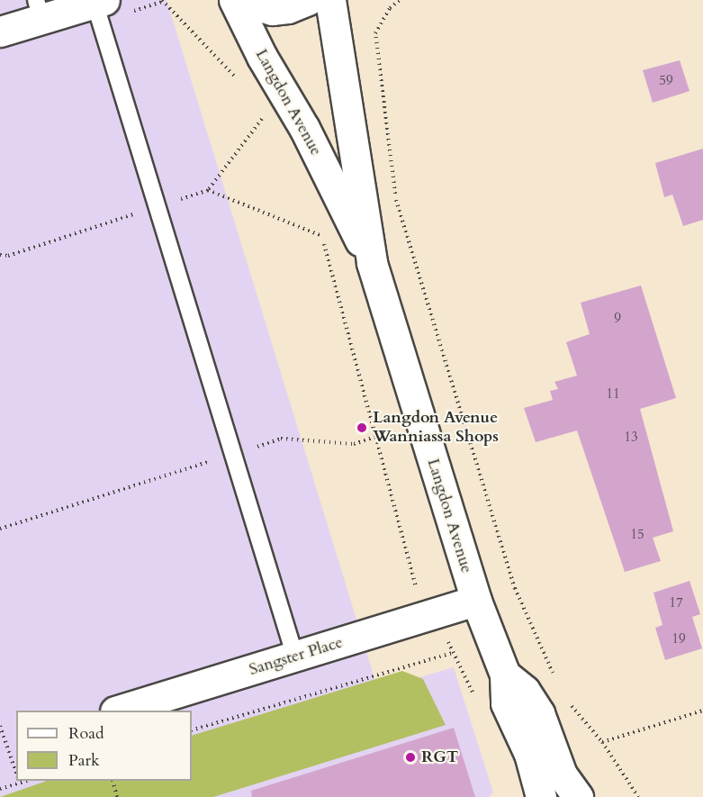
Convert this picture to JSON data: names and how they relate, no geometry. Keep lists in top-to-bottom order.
{
  "streets": {
    "street": ["Langdon Avenue", "Sangster Place"]
  },
  "crossings": [
    ["Langdon Avenue", "Sangster Place"]
  ],
  "places": ["Langdon Avenue Wanniassa Shops", "RGT"],
  "house_numbers": [
    "59",
    "9",
    "11",
    "13",
    "15",
    "17",
    "19"
  ],
  "legend": ["Road", "Park"]
}
